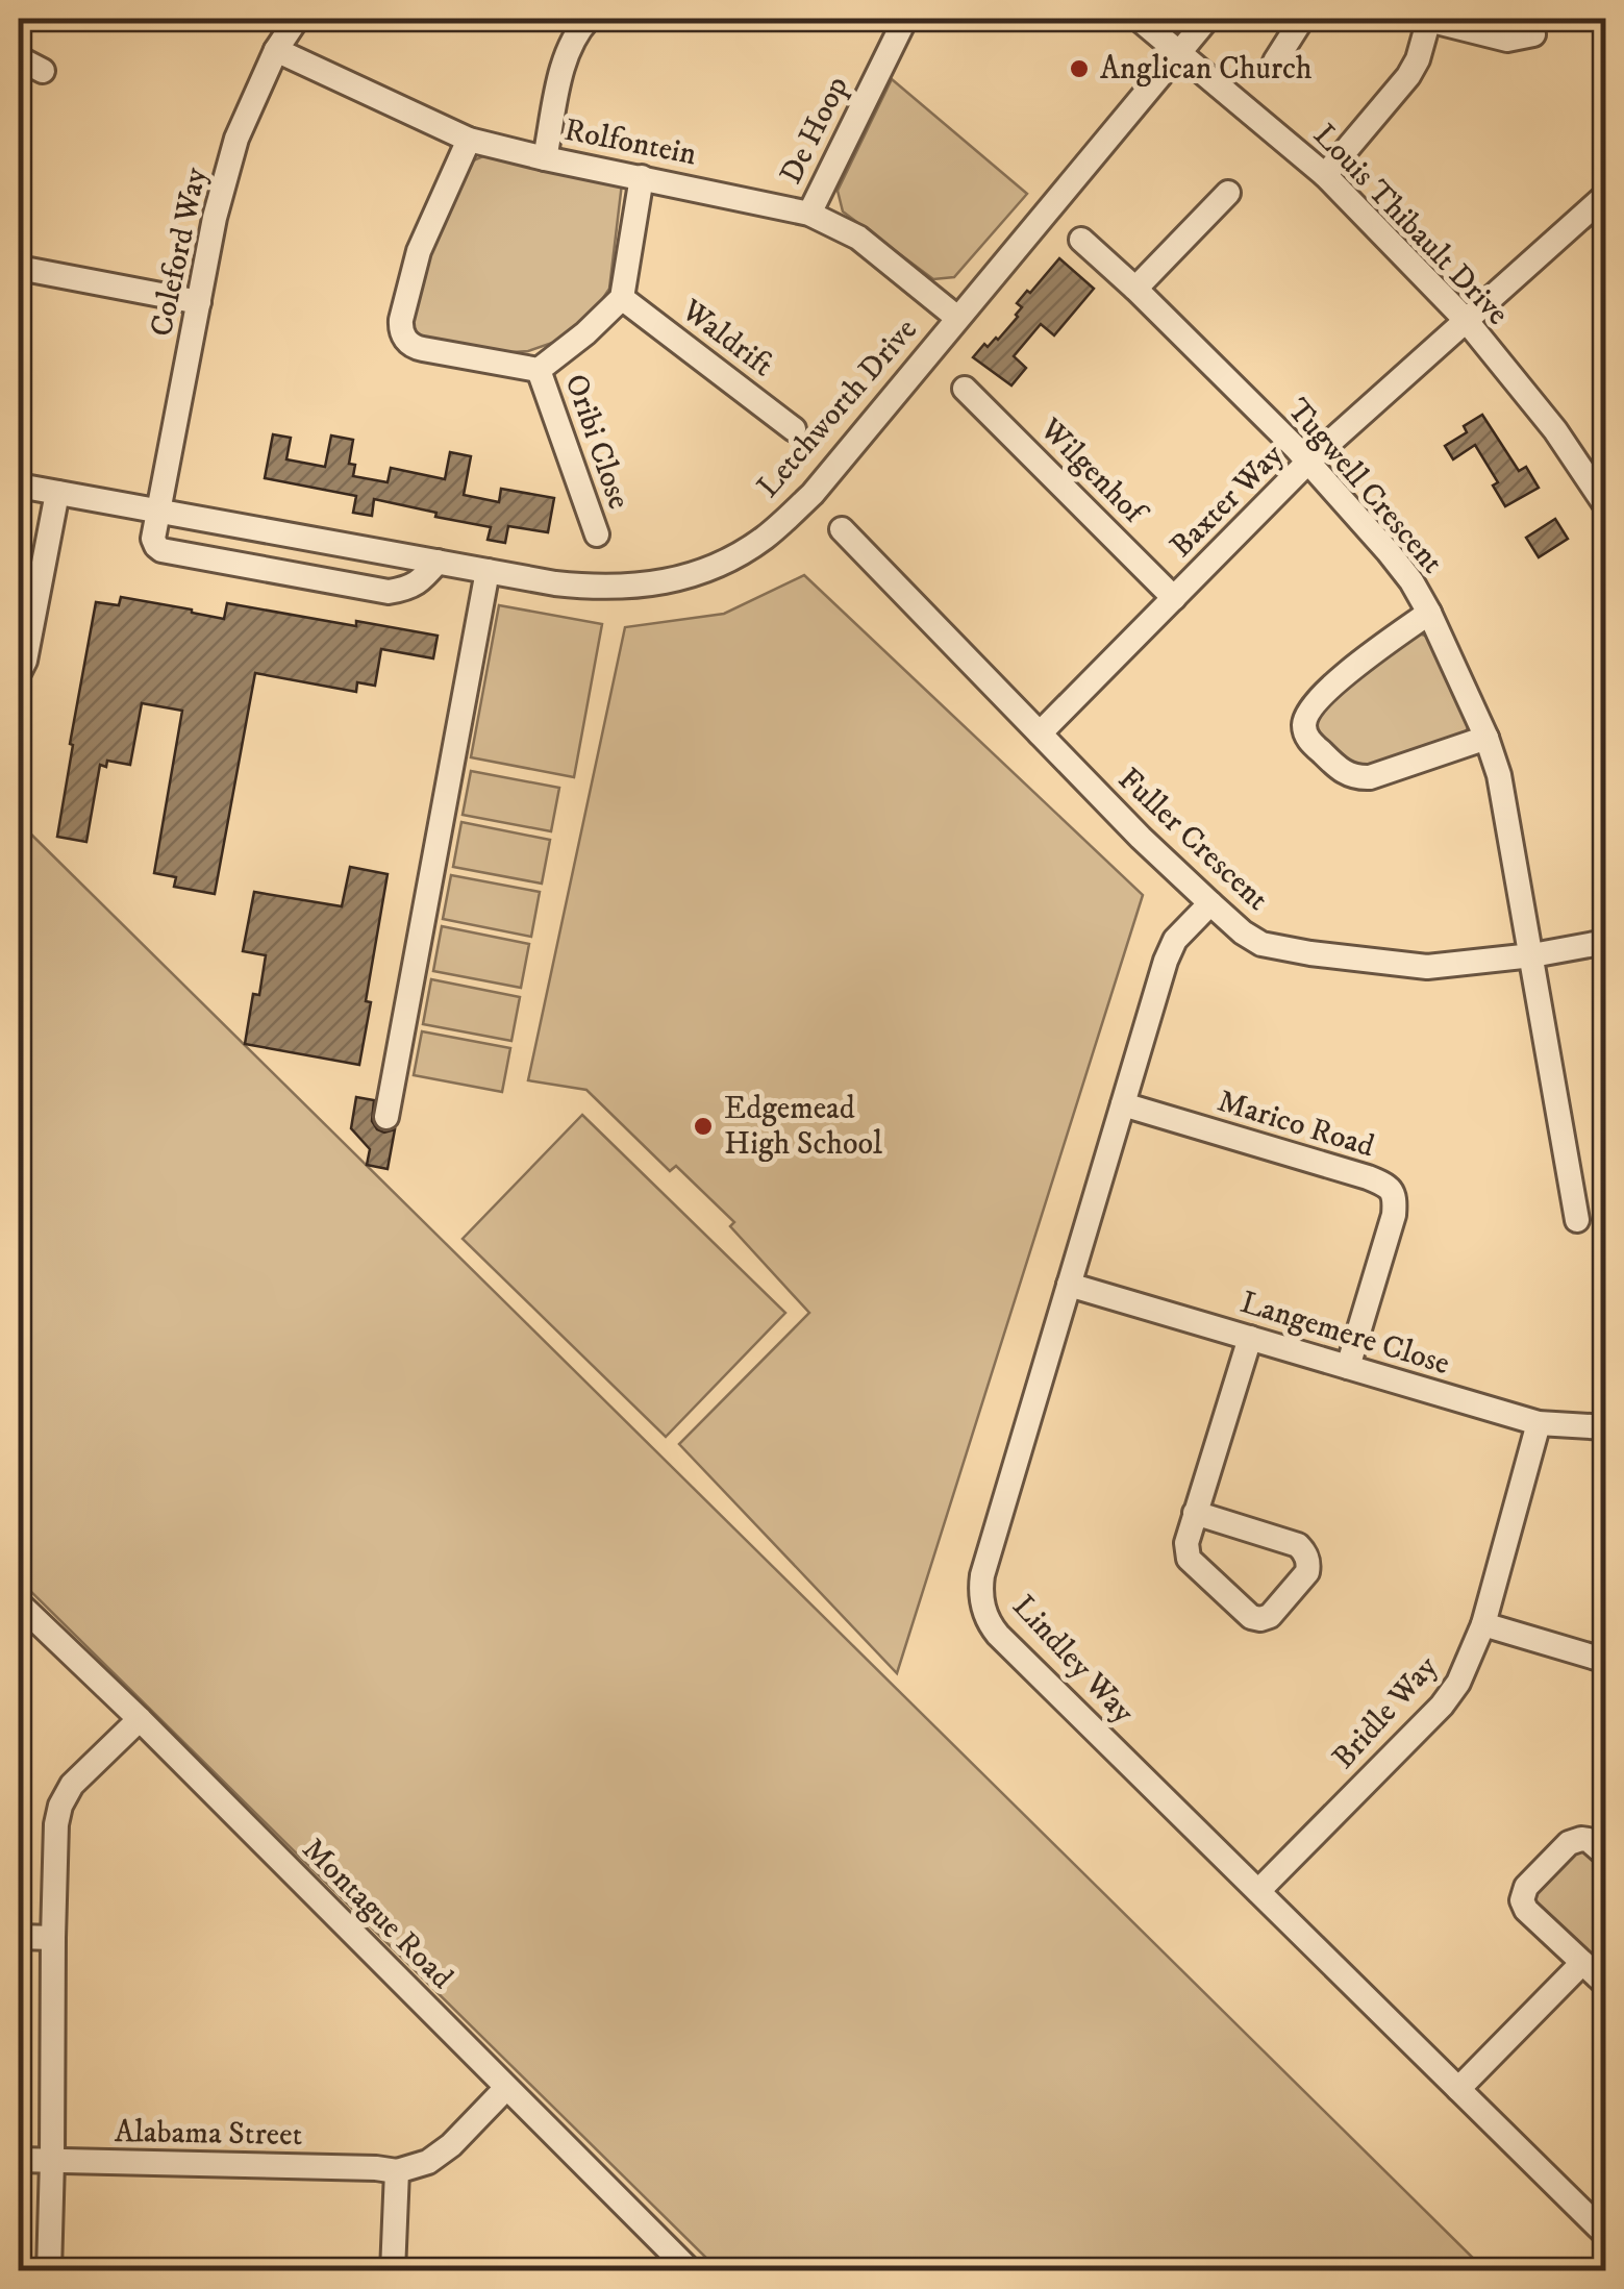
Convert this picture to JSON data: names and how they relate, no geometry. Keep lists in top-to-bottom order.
{
  "streets": {
    "street": [
      "De Hoop",
      "Rolfontein",
      "Louis Thibault Drive",
      "Coleford Way",
      "Waldrift",
      "Letchworth Drive",
      "Oribi Close",
      "Wilgenhof",
      "Tugwell Crescent",
      "Baxter Way",
      "Fuller Crescent",
      "Marico Road",
      "Langemere Close",
      "Lindley Way",
      "Bridle Way",
      "Montague Road",
      "Alabama Street"
    ]
  },
  "crossings": [
    ["De Hoop", "Rolfontein"],
    ["Rolfontein", "Coleford Way"],
    ["Rolfontein", "Letchworth Drive"],
    ["Louis Thibault Drive", "Letchworth Drive"],
    ["Louis Thibault Drive", "Baxter Way"],
    ["Coleford Way", "Letchworth Drive"],
    ["Wilgenhof", "Baxter Way"],
    ["Tugwell Crescent", "Baxter Way"],
    ["Tugwell Crescent", "Fuller Crescent"],
    ["Baxter Way", "Fuller Crescent"],
    ["Fuller Crescent", "Lindley Way"],
    ["Marico Road", "Langemere Close"],
    ["Marico Road", "Lindley Way"],
    ["Langemere Close", "Lindley Way"],
    ["Langemere Close", "Bridle Way"],
    ["Lindley Way", "Bridle Way"]
  ],
  "places": ["Anglican Church", "Edgemead High School"]
}
